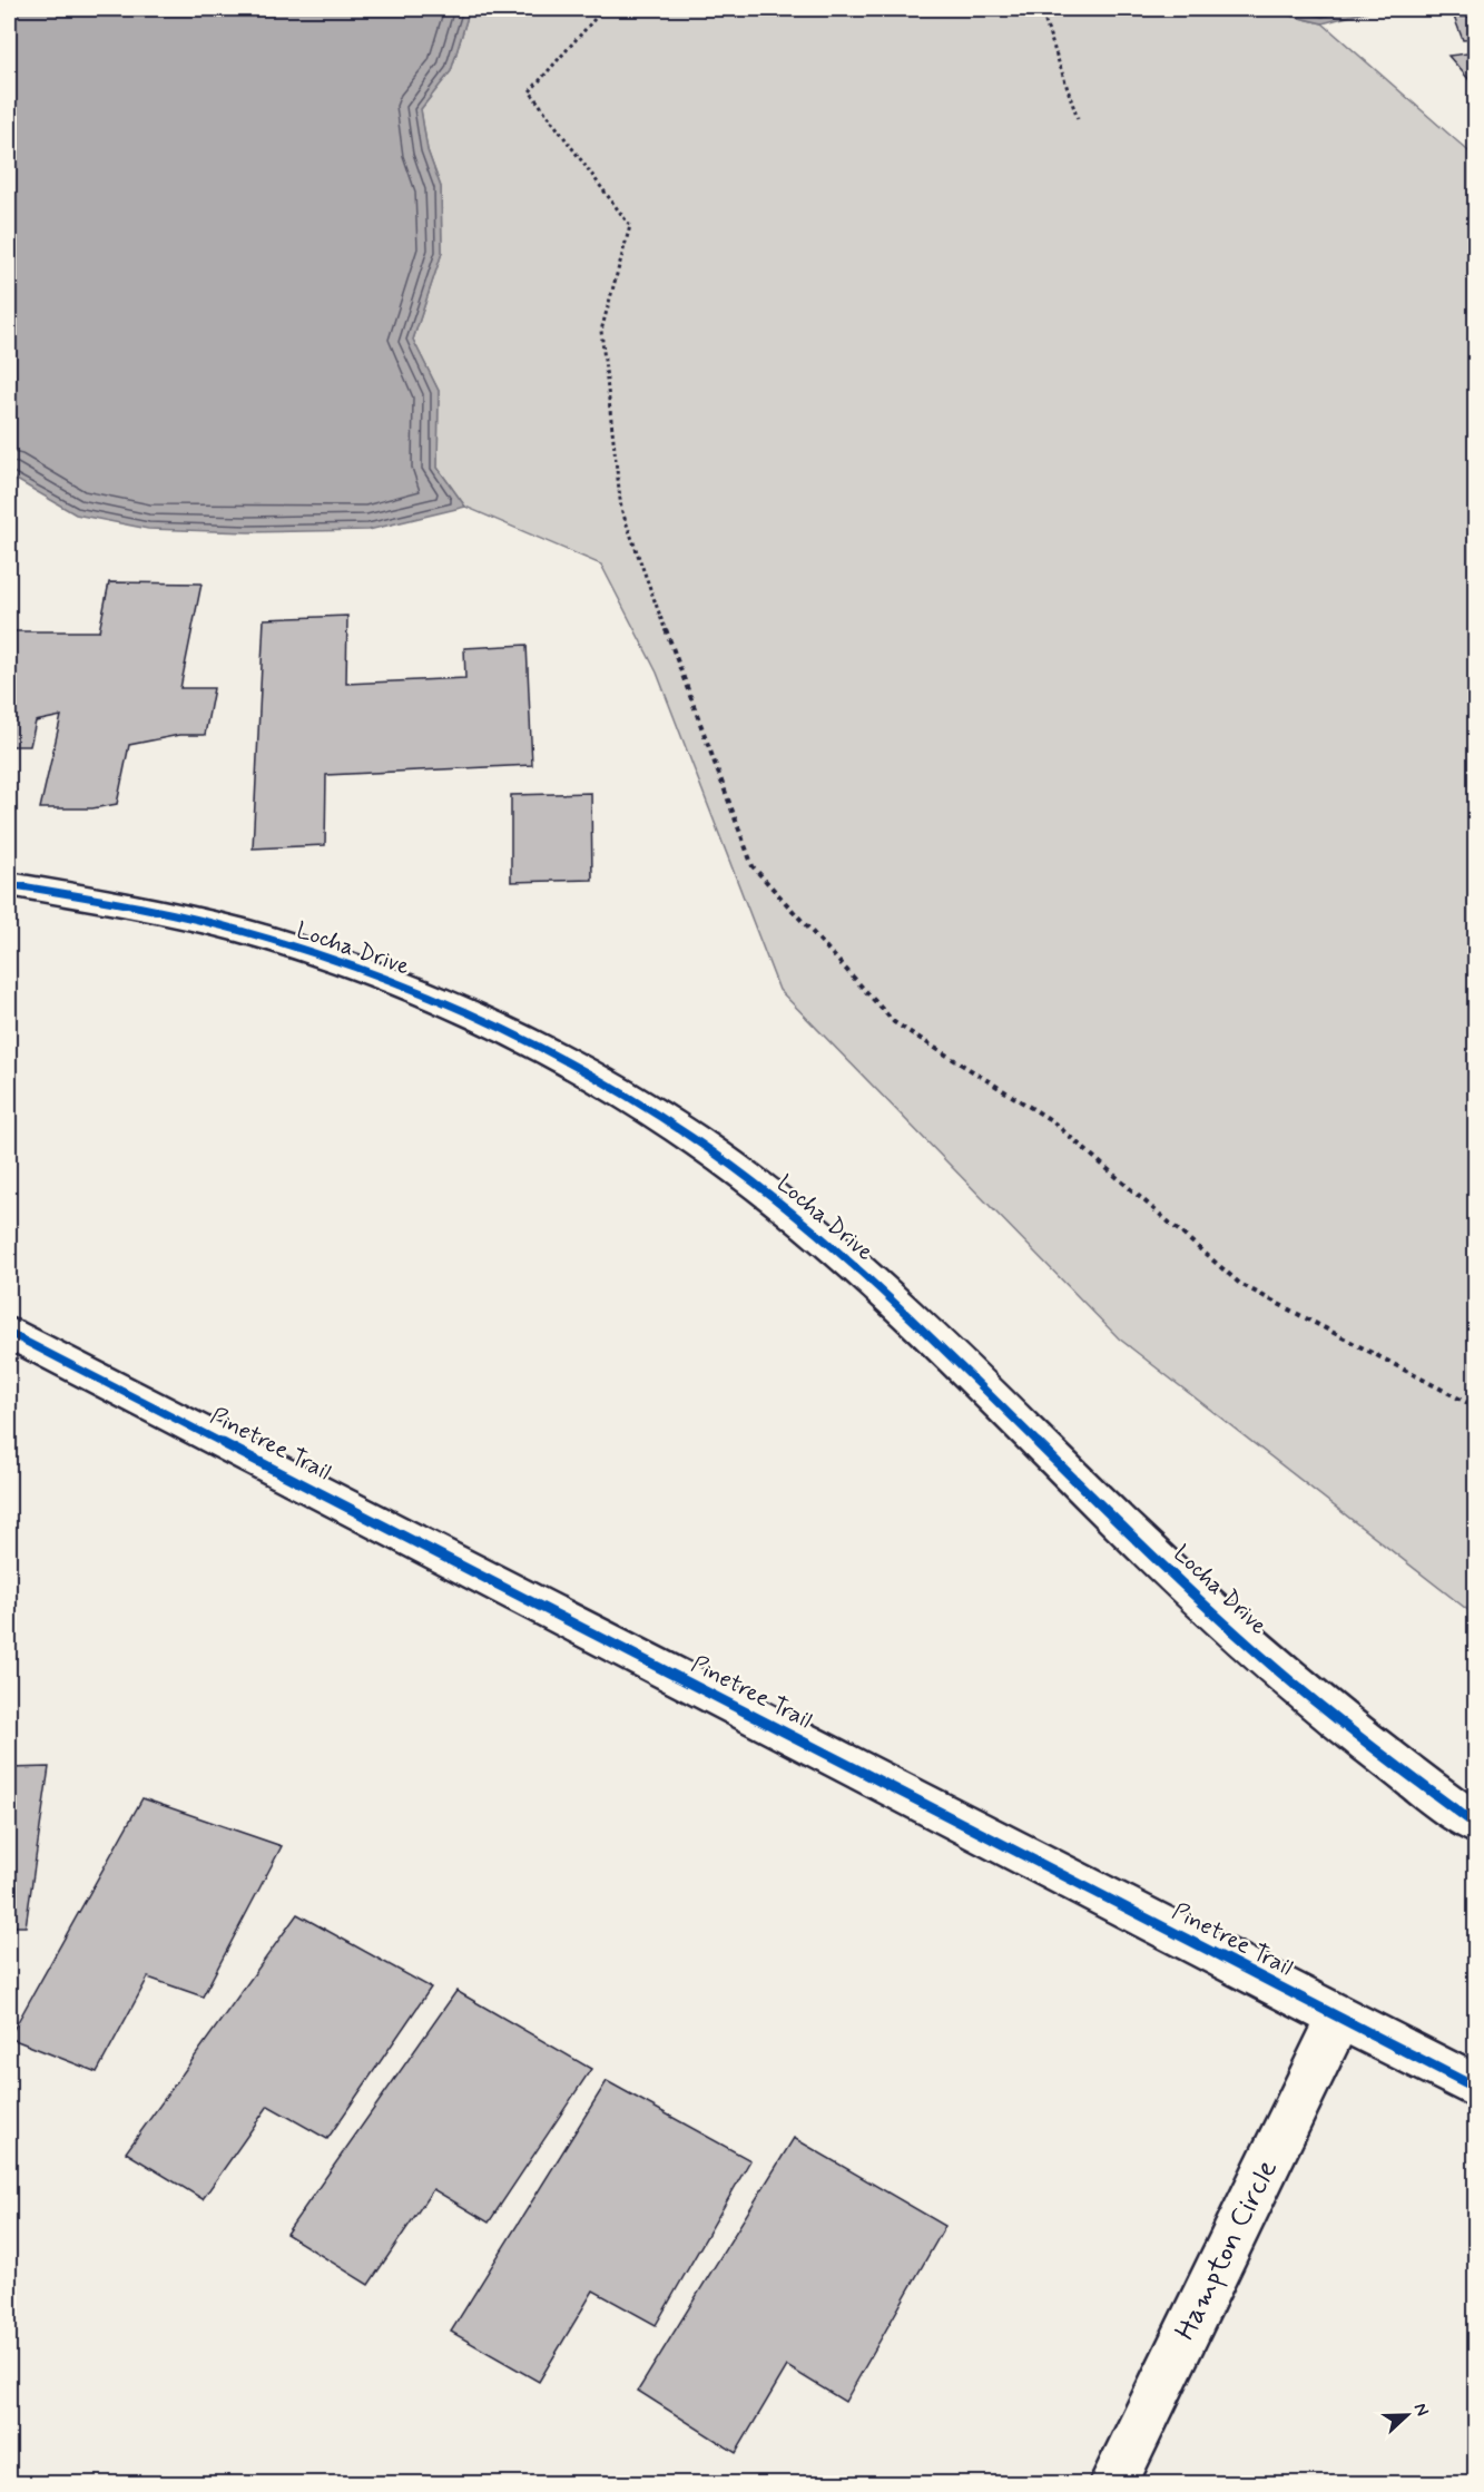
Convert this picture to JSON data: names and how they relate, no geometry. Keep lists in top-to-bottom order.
{
  "streets": {
    "street": ["Locha Drive", "Pinetree Trail", "Hampton Circle"]
  },
  "crossings": [
    ["Pinetree Trail", "Hampton Circle"]
  ],
  "north": "right"
}
